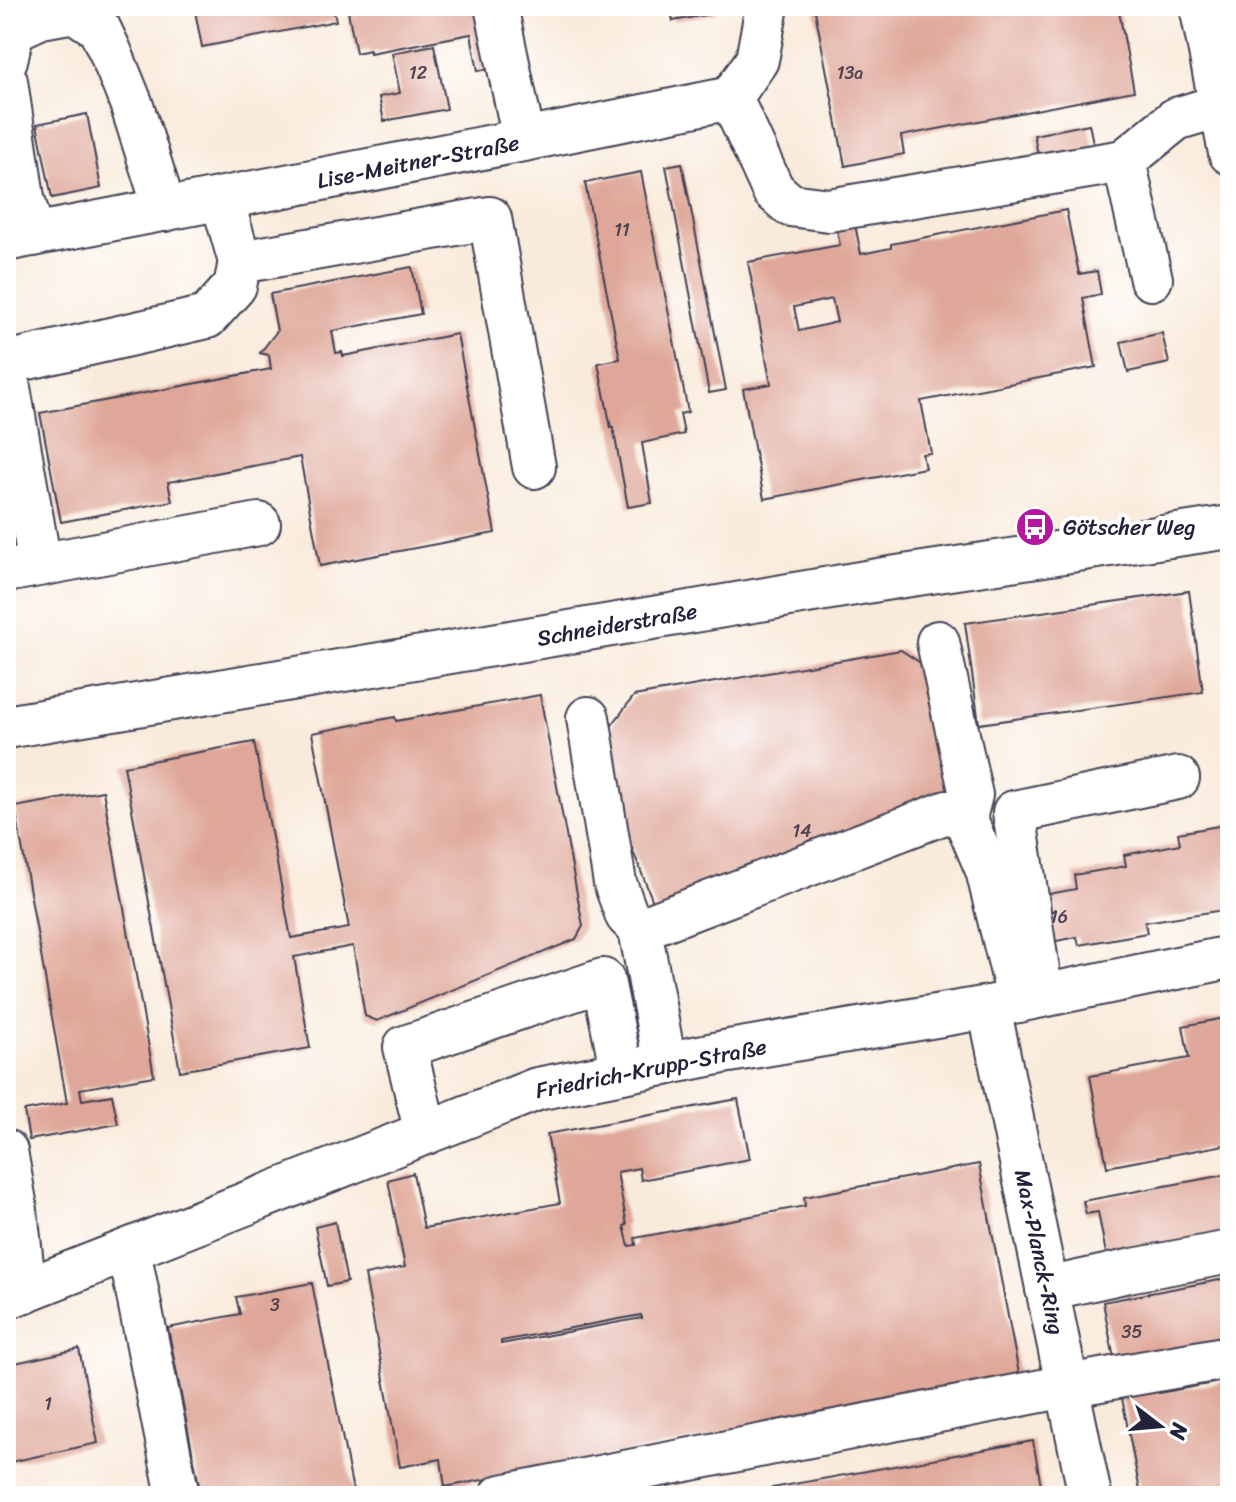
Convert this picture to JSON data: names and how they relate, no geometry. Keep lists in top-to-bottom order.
{
  "streets": {
    "street": [
      "Lise-Meitner-Straße",
      "Schneiderstraße",
      "Friedrich-Krupp-Straße",
      "Max-Planck-Ring"
    ]
  },
  "crossings": [
    ["Friedrich-Krupp-Straße", "Max-Planck-Ring"]
  ],
  "places": {
    "bus stop": ["Götscher Weg"]
  },
  "house_numbers": [
    "12",
    "13a",
    "11",
    "14",
    "16",
    "3",
    "35",
    "1"
  ],
  "north": "right"
}
